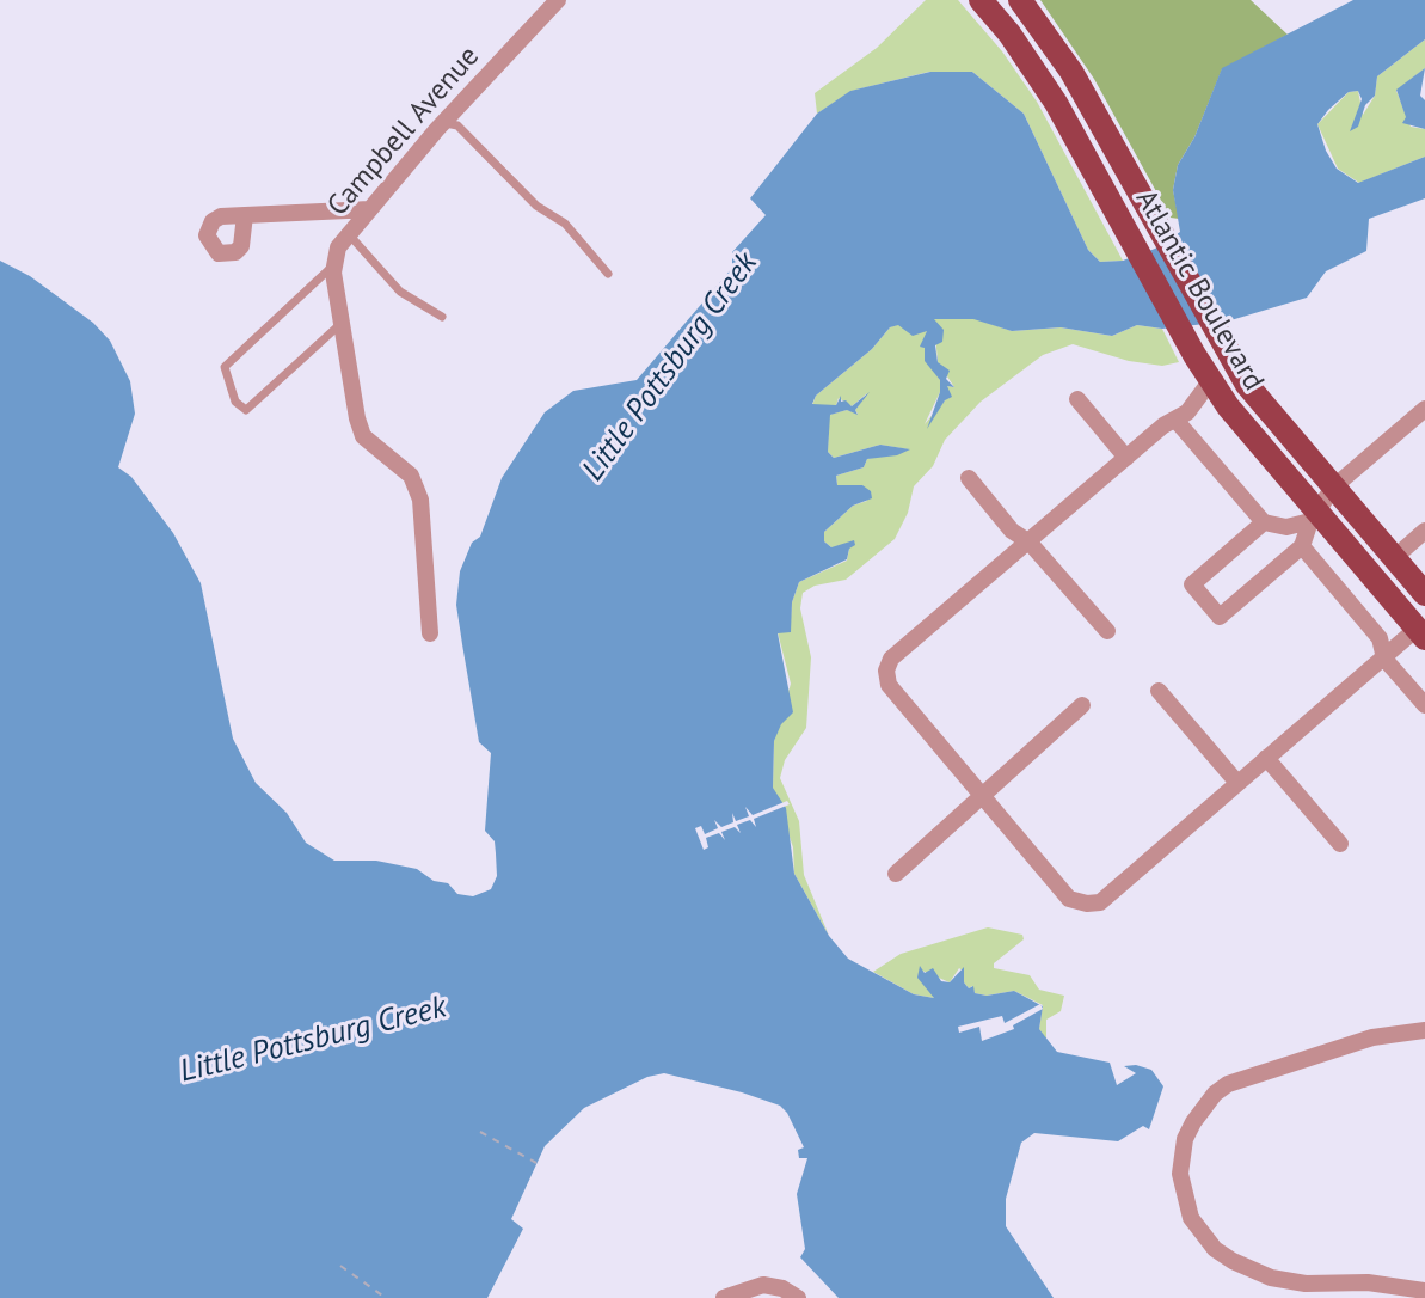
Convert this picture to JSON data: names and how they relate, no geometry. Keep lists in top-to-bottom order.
{
  "streets": {
    "main road": ["Atlantic Boulevard"],
    "street": ["Campbell Avenue"]
  },
  "water": ["Little Pottsburg Creek"]
}
